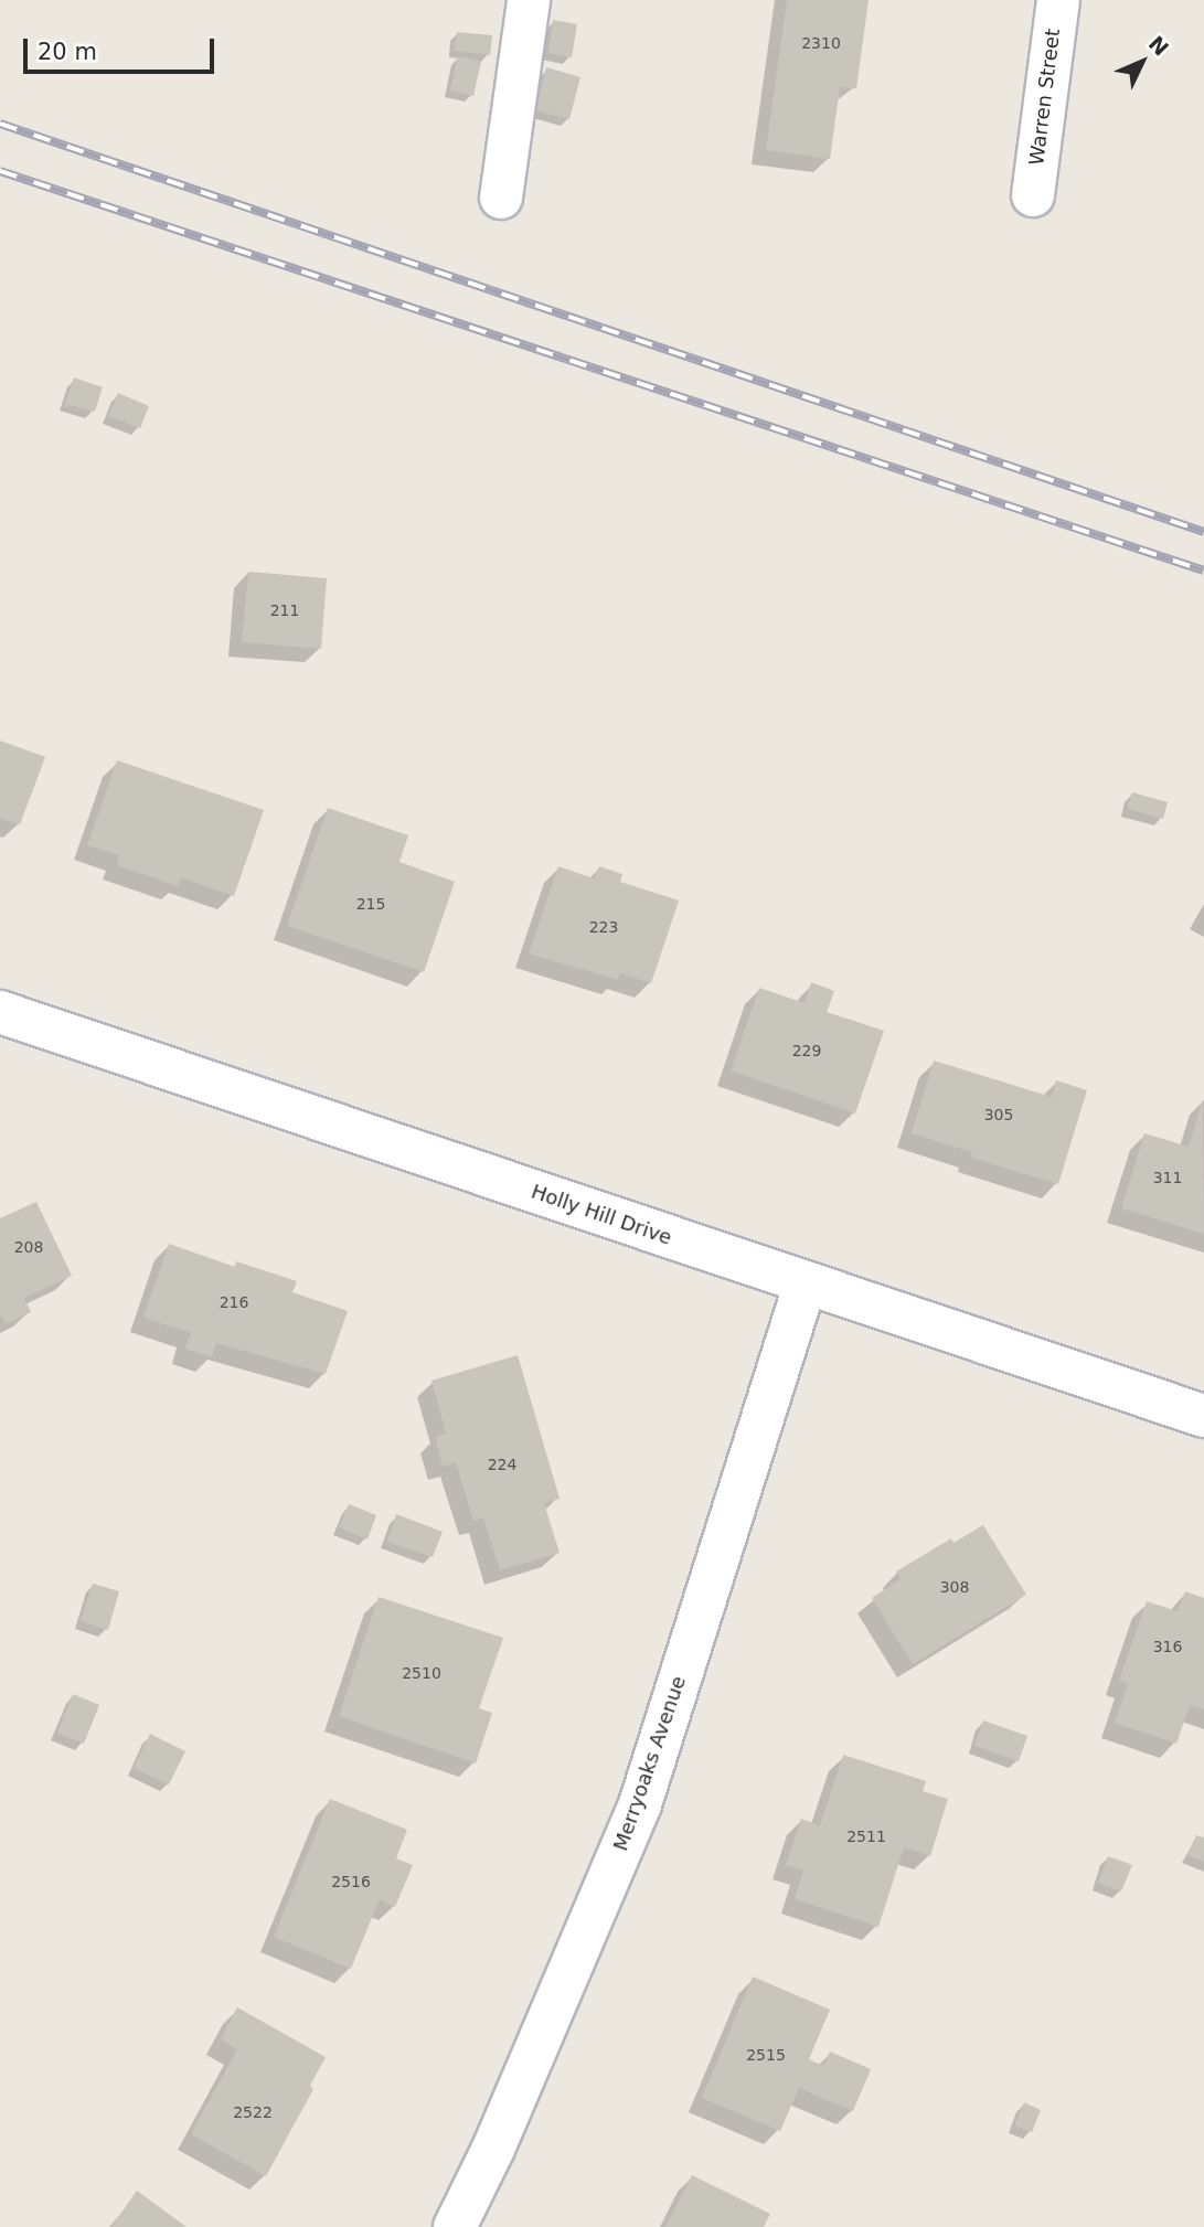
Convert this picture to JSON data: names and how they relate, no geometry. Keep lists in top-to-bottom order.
{
  "streets": {
    "street": ["Warren Street", "Holly Hill Drive", "Merryoaks Avenue"]
  },
  "crossings": [
    ["Holly Hill Drive", "Merryoaks Avenue"]
  ],
  "house_numbers": [
    "2310",
    "211",
    "215",
    "223",
    "229",
    "305",
    "311",
    "208",
    "216",
    "224",
    "308",
    "316",
    "2510",
    "2511",
    "2516",
    "2515",
    "2522"
  ],
  "scale_bar": "20 m",
  "north": "top right"
}
